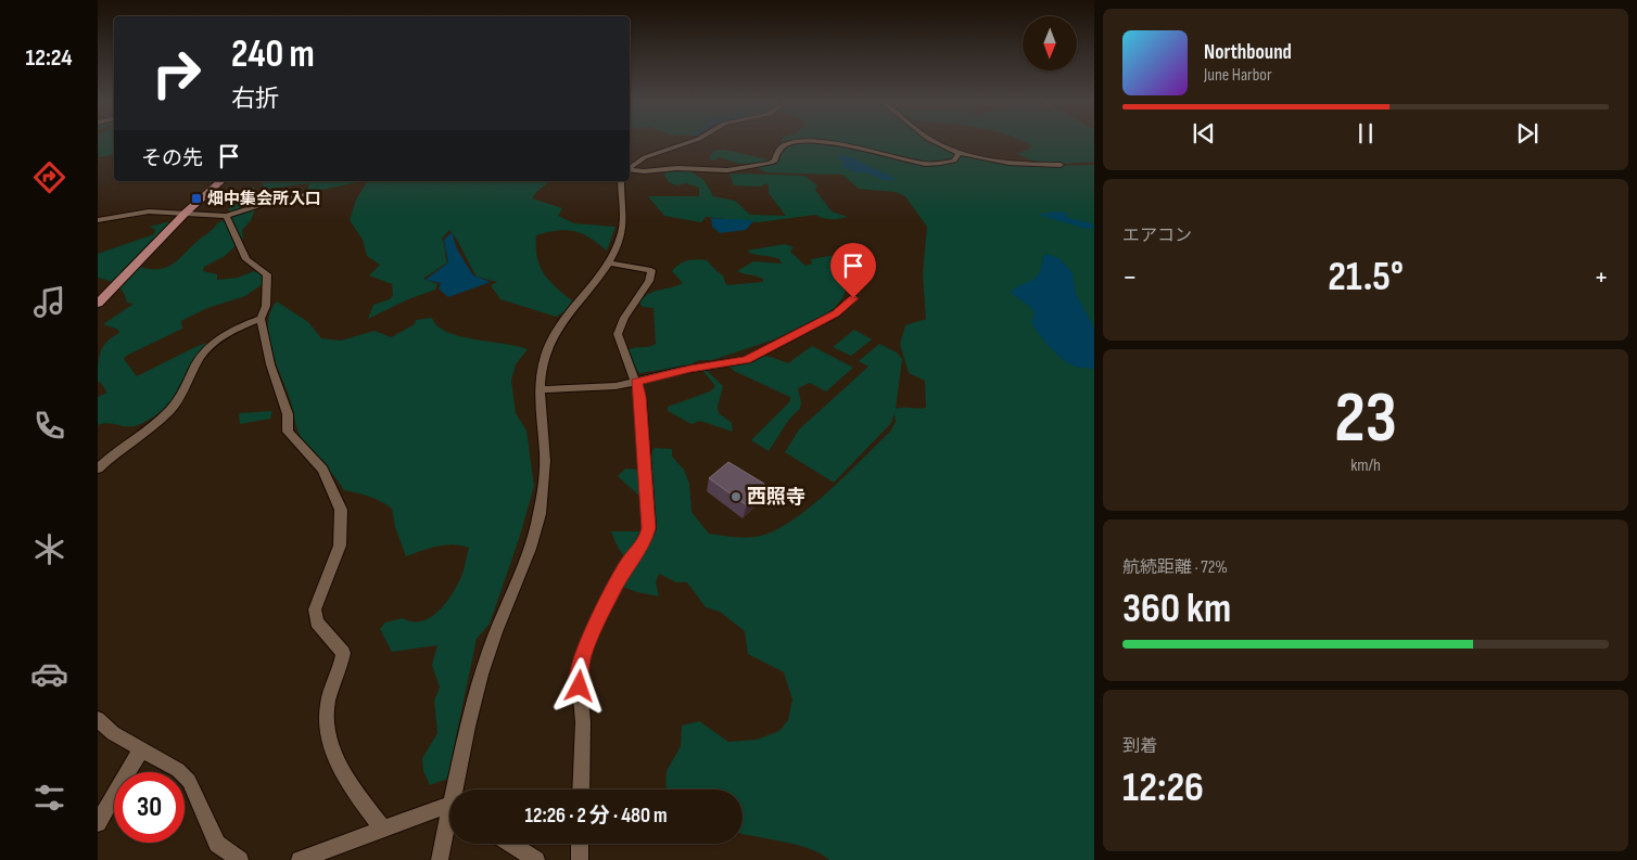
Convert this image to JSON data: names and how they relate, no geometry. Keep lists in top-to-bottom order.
{
  "places": {
    "transit": ["畑中集会所入口"],
    "other": ["西照寺"]
  },
  "north": "bottom",
  "page": {
    "tabs": "12:24",
    "turn": ["240 m", "右折"],
    "song": ["Northbound", "June Harbor"],
    "then": "その先",
    "tile": [
      "エアコン",
      ["23", "km/h"],
      ["航続距離 · 72%", "360 km"],
      ["到着", "12:26"]
    ],
    "heat": ["−", "21.5°", "+"],
    "limit": "30",
    "trip": "12:26 · 2 分 · 480 m"
  }
}
